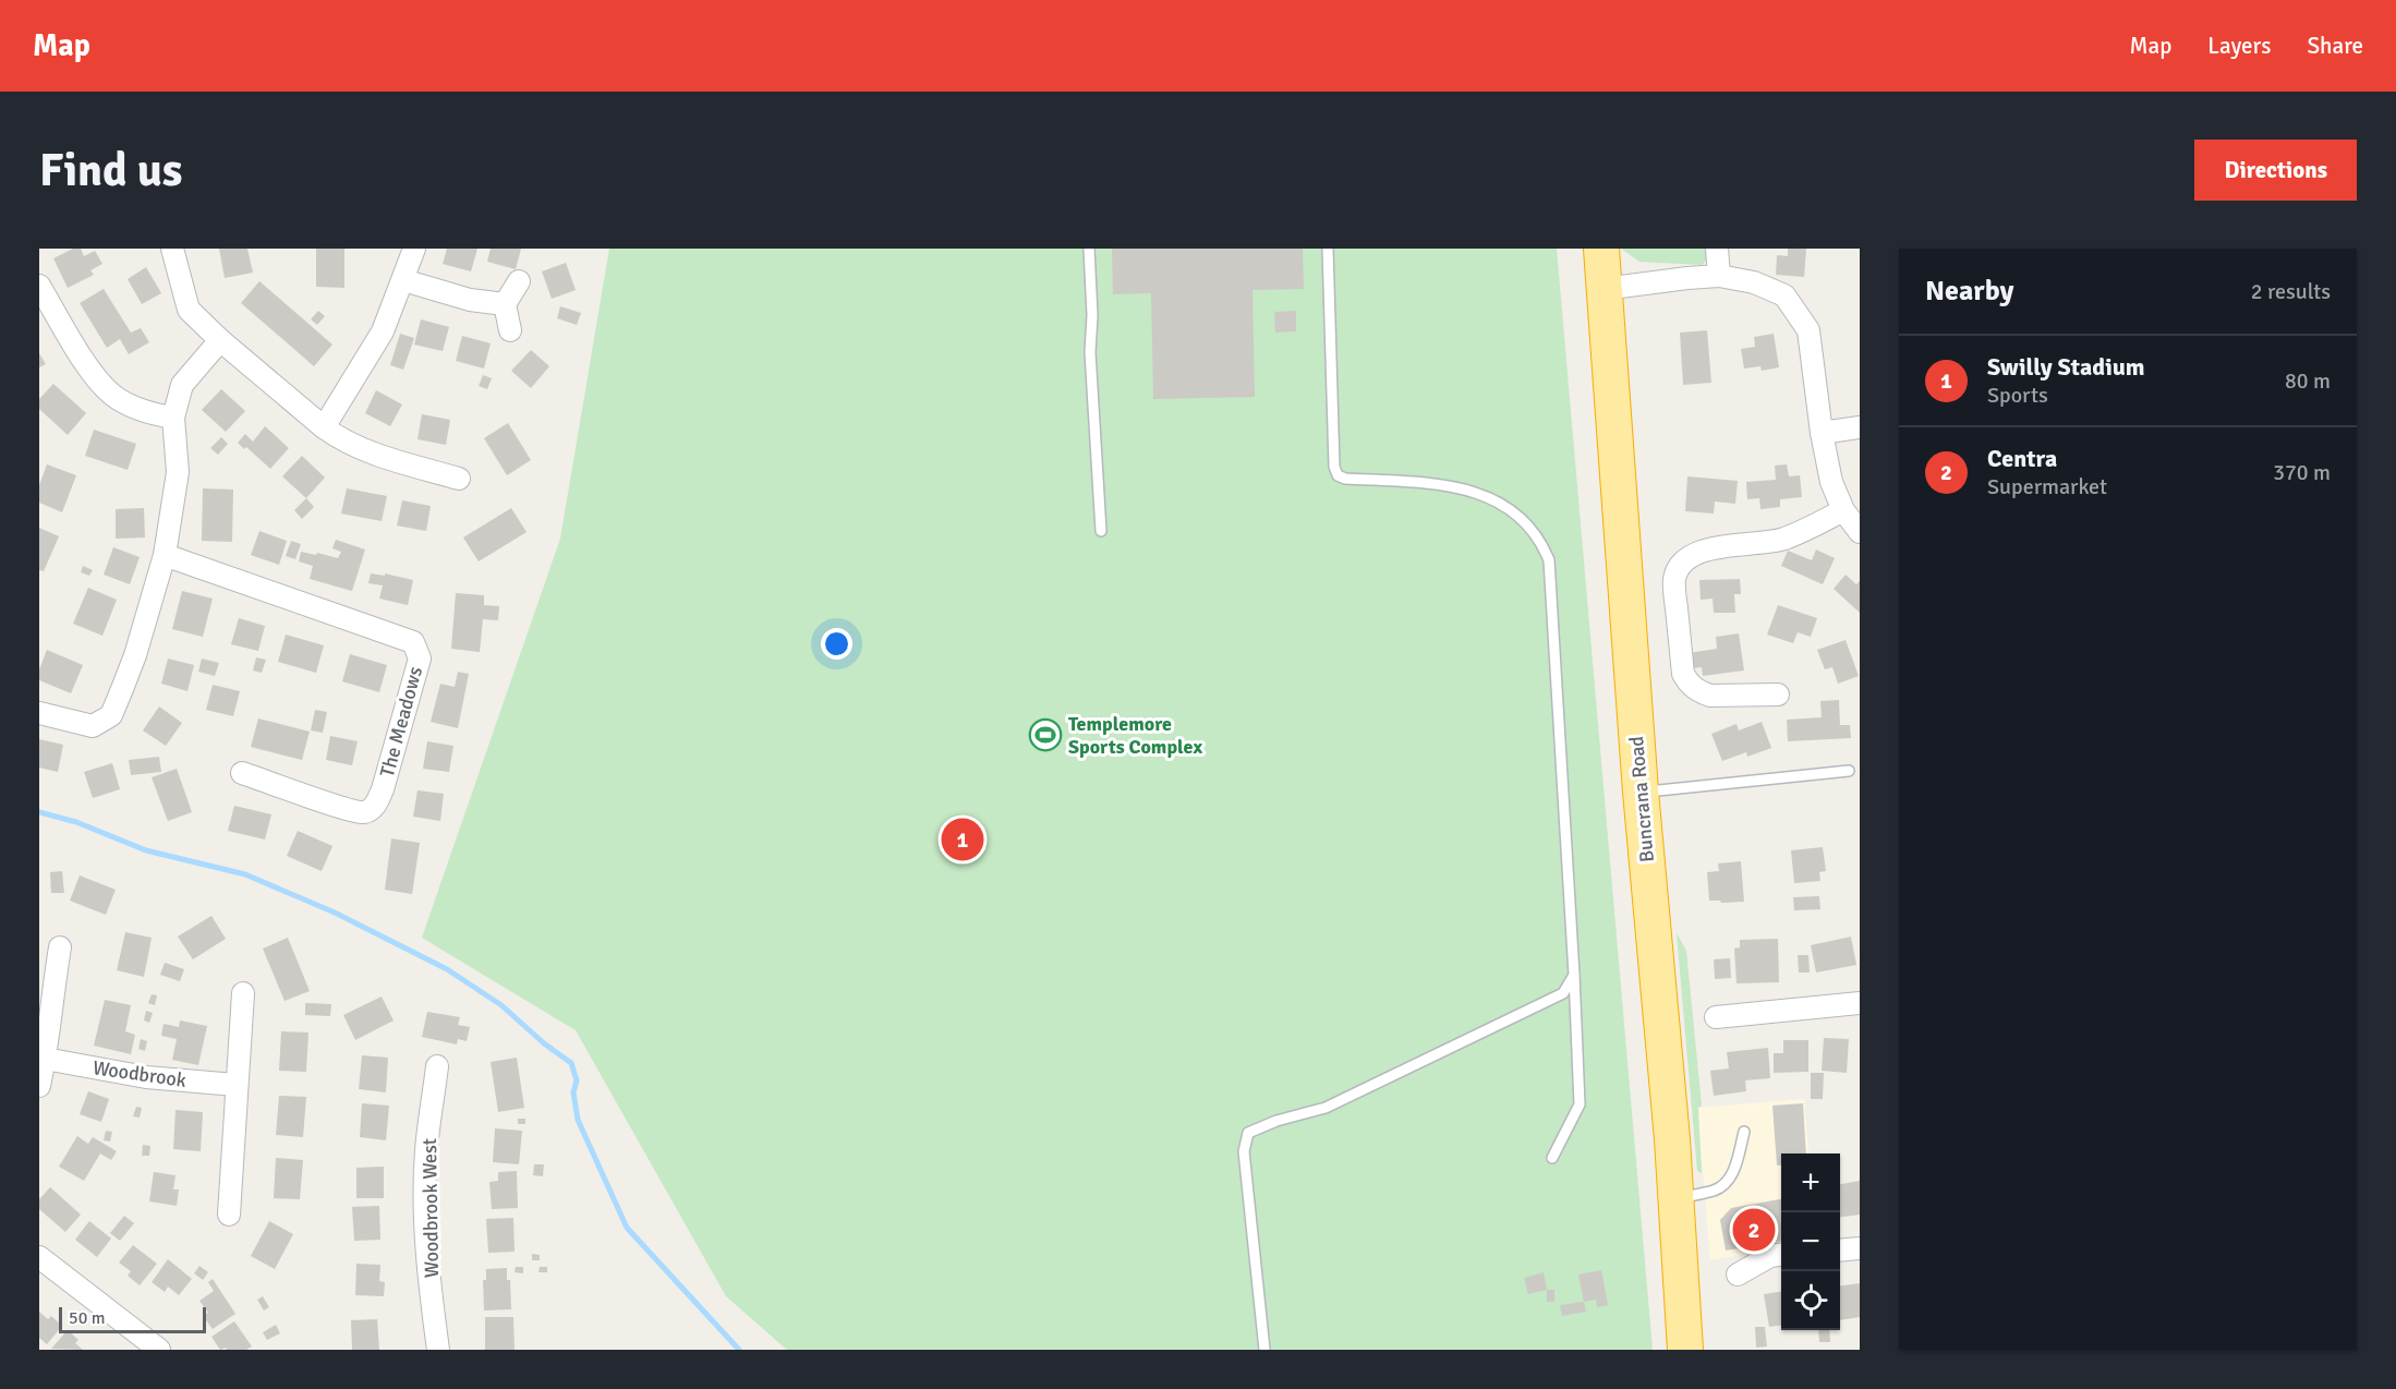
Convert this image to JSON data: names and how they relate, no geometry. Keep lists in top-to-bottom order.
{
  "streets": {
    "highway": ["Buncrana Road"],
    "street": ["The Meadows", "Woodbrook", "Woodbrook West"]
  },
  "places": {
    "sports": ["Templemore Sports Complex"]
  },
  "scale_bar": "50 m",
  "page": {
    "header": "Map",
    "nav": ["Map", "Layers", "Share"],
    "buttons": "Directions",
    "title": "Find us",
    "heading": ["Nearby", "2 results"],
    "list": [
      {
        "mark": "1",
        "name": "Swilly Stadium",
        "note": "Sports",
        "value": "80 m"
      },
      {
        "mark": "2",
        "name": "Centra",
        "note": "Supermarket",
        "value": "370 m"
      }
    ],
    "pins": ["1", "2"],
    "map_buttons": ["+", "−"],
    "scale": "50 m"
  }
}
